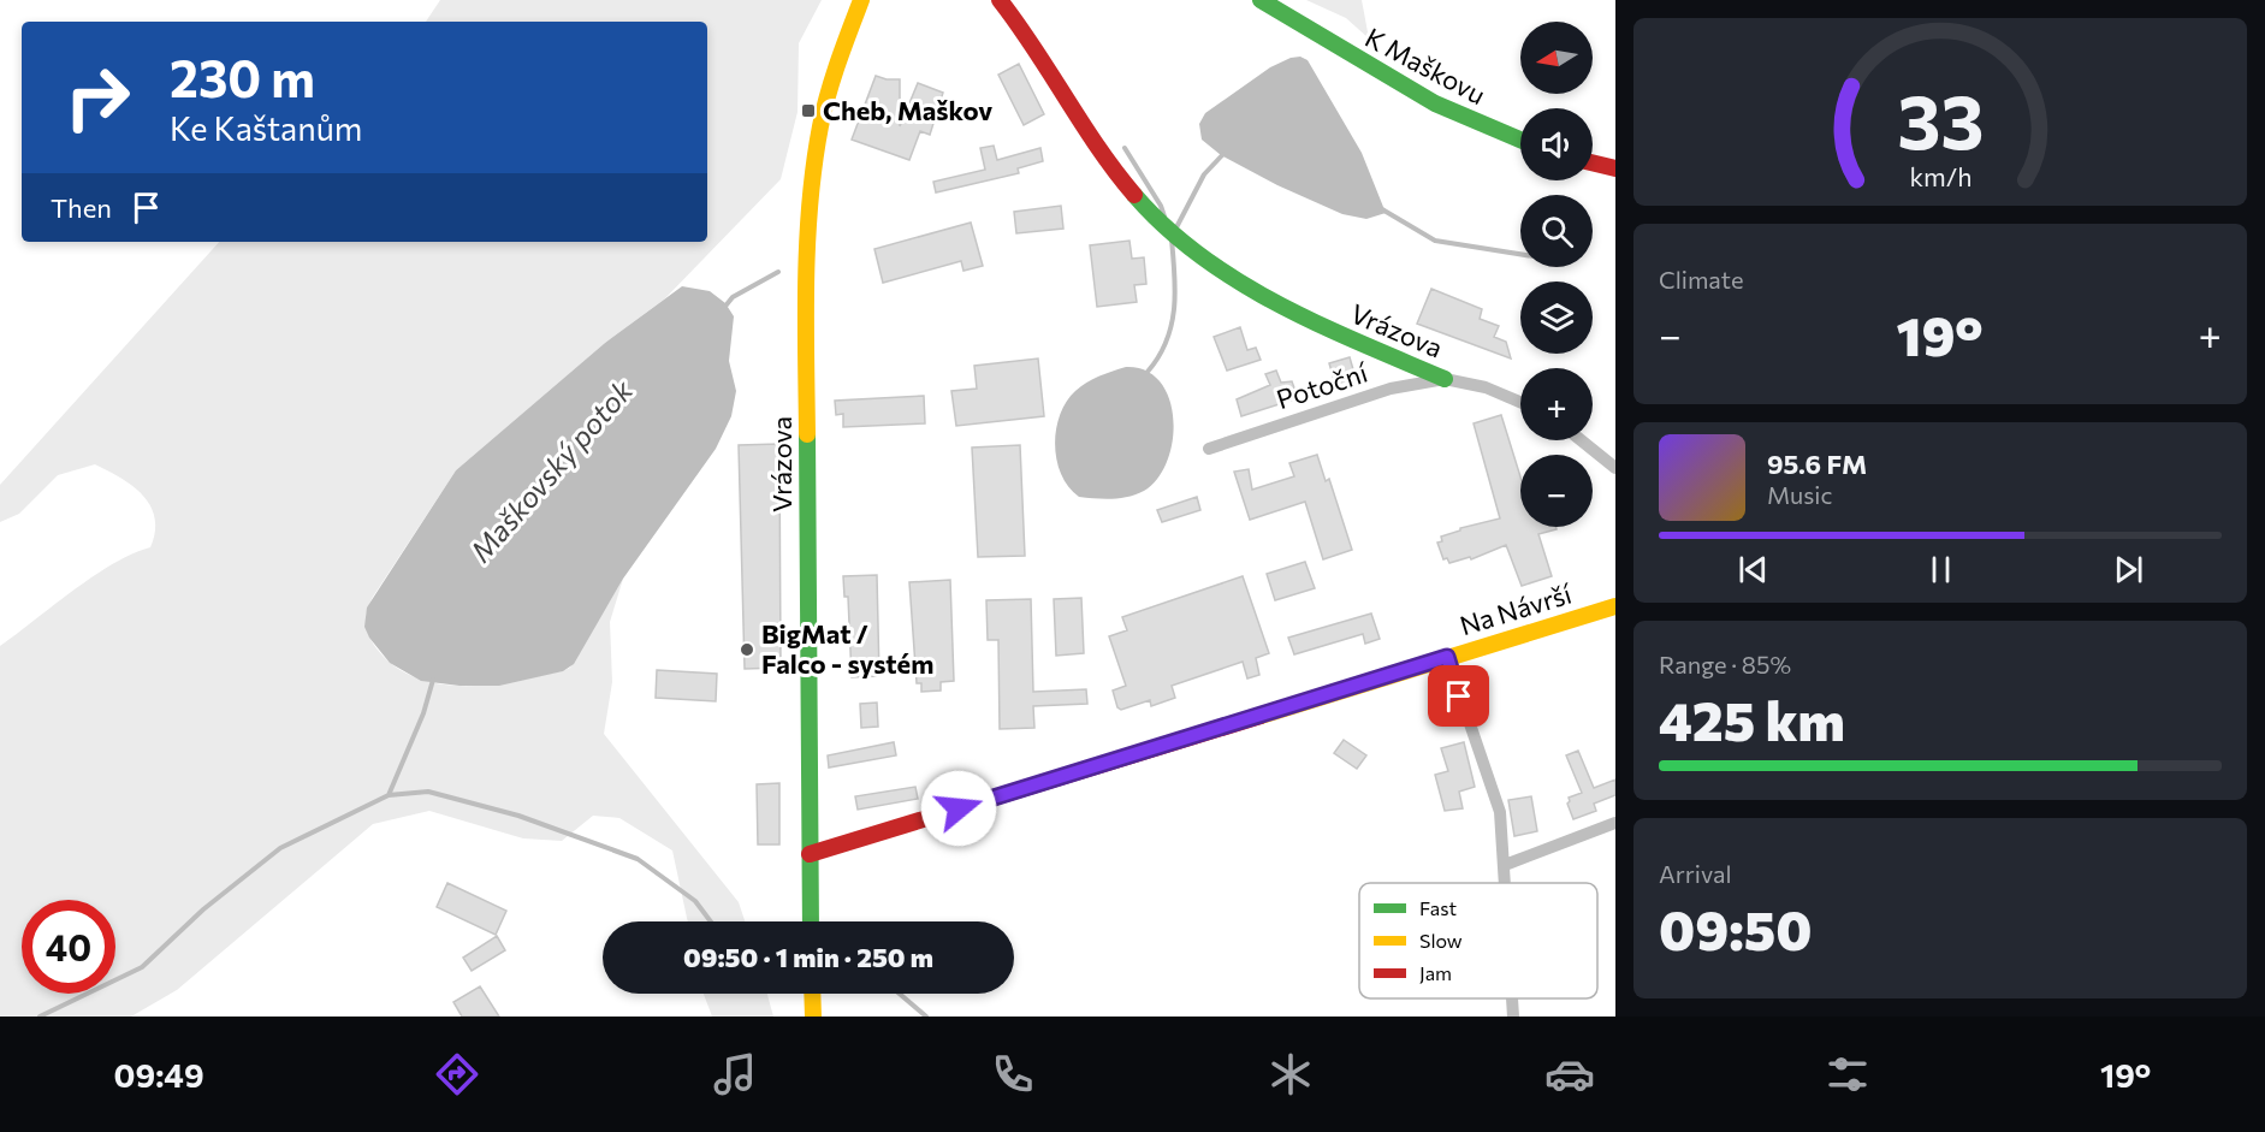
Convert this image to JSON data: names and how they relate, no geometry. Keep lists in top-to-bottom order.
{
  "streets": {
    "street": [
      "K Maškovu",
      "Vrázova",
      "Potoční",
      "Na Návrší"
    ]
  },
  "crossings": [
    ["Vrázova", "Potoční"],
    ["Vrázova", "Na Návrší"]
  ],
  "water": ["Maškovský potok"],
  "places": {
    "transit": ["Cheb, Maškov"],
    "other": ["BigMat / Falco - systém"]
  },
  "legend": ["Fast", "Slow", "Jam"],
  "north": "left",
  "page": {
    "map_buttons": ["+", "−"],
    "turn": ["230 m", "Ke Kaštanům"],
    "then": "Then",
    "tile": [
      "Climate",
      ["Range · 85%", "425 km"],
      ["Arrival", "09:50"]
    ],
    "heat": ["−", "19°", "+"],
    "song": ["95.6 FM", "Music"],
    "limit": "40",
    "trip": "09:50 · 1 min · 250 m",
    "tabs": ["09:49", "19°"],
    "gauge": ["33", "km/h"]
  }
}
